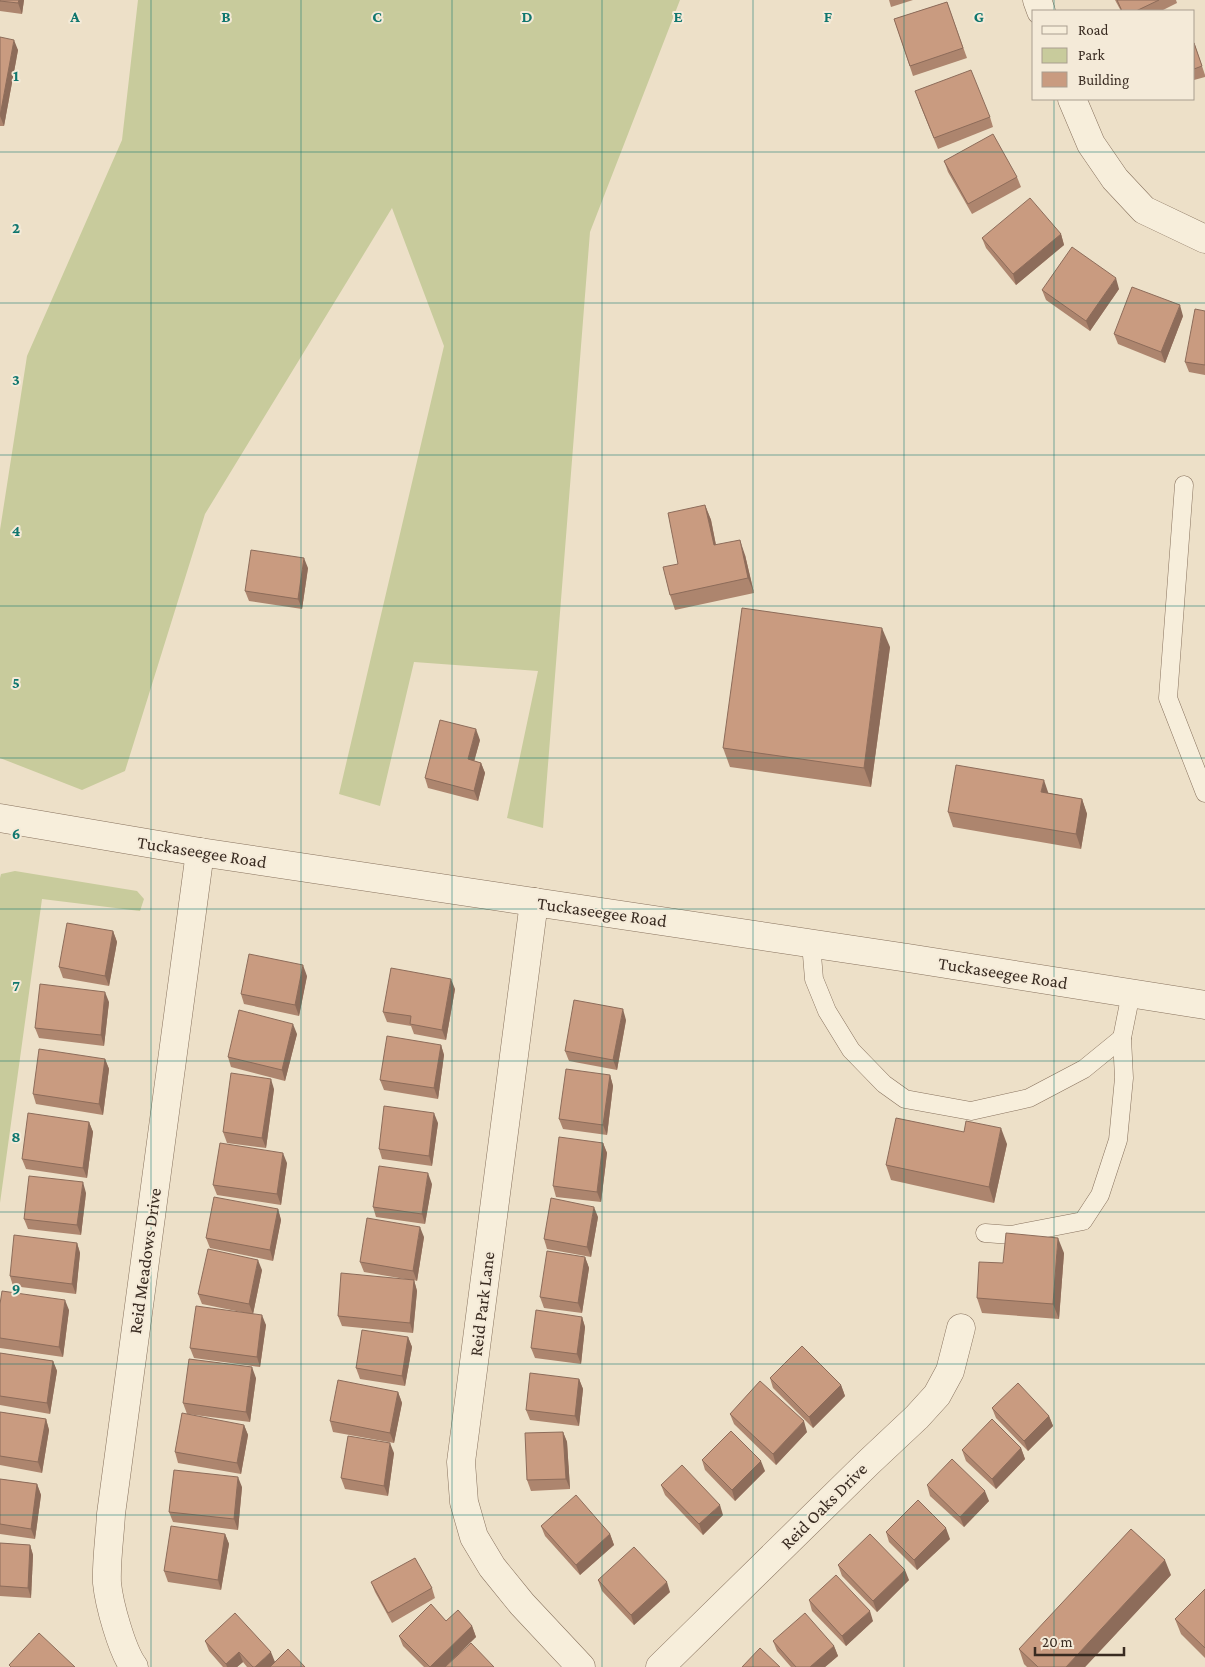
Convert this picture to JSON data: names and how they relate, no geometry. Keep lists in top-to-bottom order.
{
  "streets": {
    "street": [
      "Tuckaseegee Road",
      "Reid Meadows Drive",
      "Reid Park Lane",
      "Reid Oaks Drive"
    ]
  },
  "crossings": [
    ["Tuckaseegee Road", "Reid Meadows Drive"],
    ["Tuckaseegee Road", "Reid Park Lane"]
  ],
  "legend": ["Road", "Park", "Building"],
  "scale_bar": "20 m",
  "grid": {
    "columns": [
      "A",
      "B",
      "C",
      "D",
      "E",
      "F",
      "G"
    ],
    "rows": [
      "1",
      "2",
      "3",
      "4",
      "5",
      "6",
      "7",
      "8",
      "9"
    ]
  }
}
